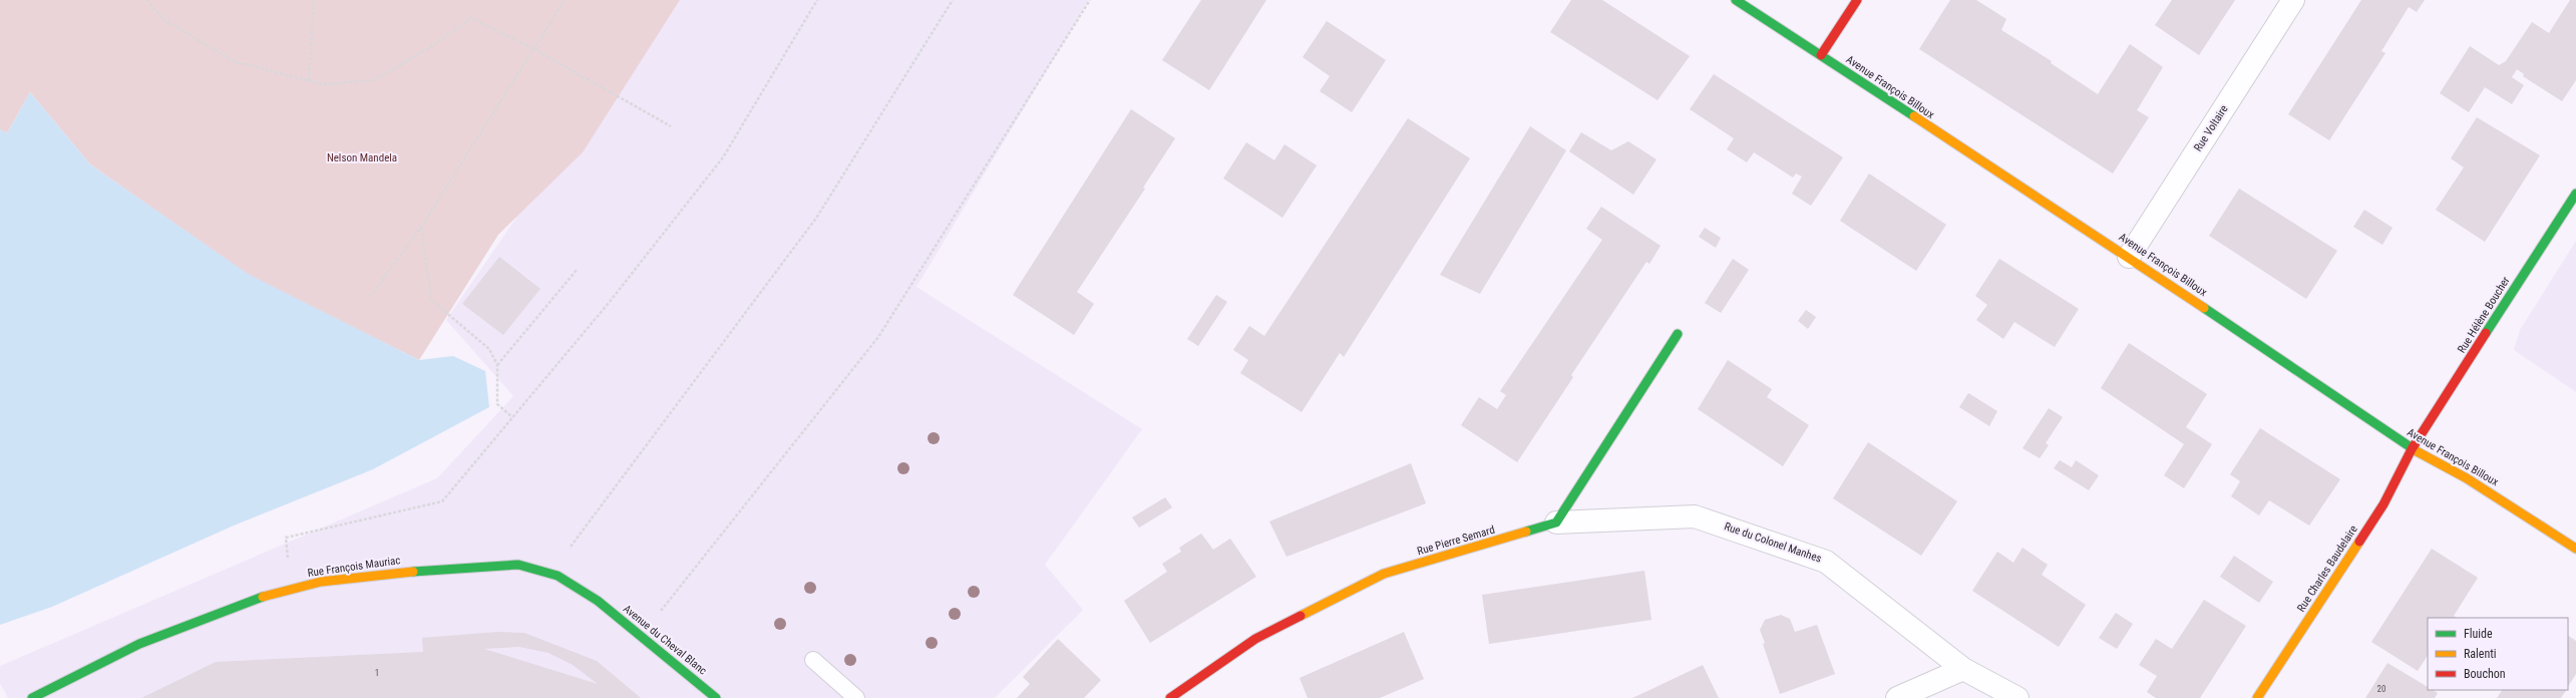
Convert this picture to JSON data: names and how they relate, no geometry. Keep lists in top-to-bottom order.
{
  "streets": {
    "street": [
      "Avenue François Billoux",
      "Rue Voltaire",
      "Rue Hélène Boucher",
      "Rue Pierre Semard",
      "Rue du Colonel Manhes",
      "Rue François Mauriac",
      "Rue Charles Baudelaire",
      "Avenue du Cheval Blanc"
    ]
  },
  "crossings": [
    ["Avenue François Billoux", "Rue Voltaire"],
    ["Avenue François Billoux", "Rue Hélène Boucher"],
    ["Avenue François Billoux", "Rue Charles Baudelaire"],
    ["Rue Hélène Boucher", "Rue Charles Baudelaire"],
    ["Rue Pierre Semard", "Rue du Colonel Manhes"],
    ["Rue François Mauriac", "Avenue du Cheval Blanc"]
  ],
  "parks": ["Nelson Mandela"],
  "house_numbers": ["1", "20"],
  "legend": ["Fluide", "Ralenti", "Bouchon"]
}
